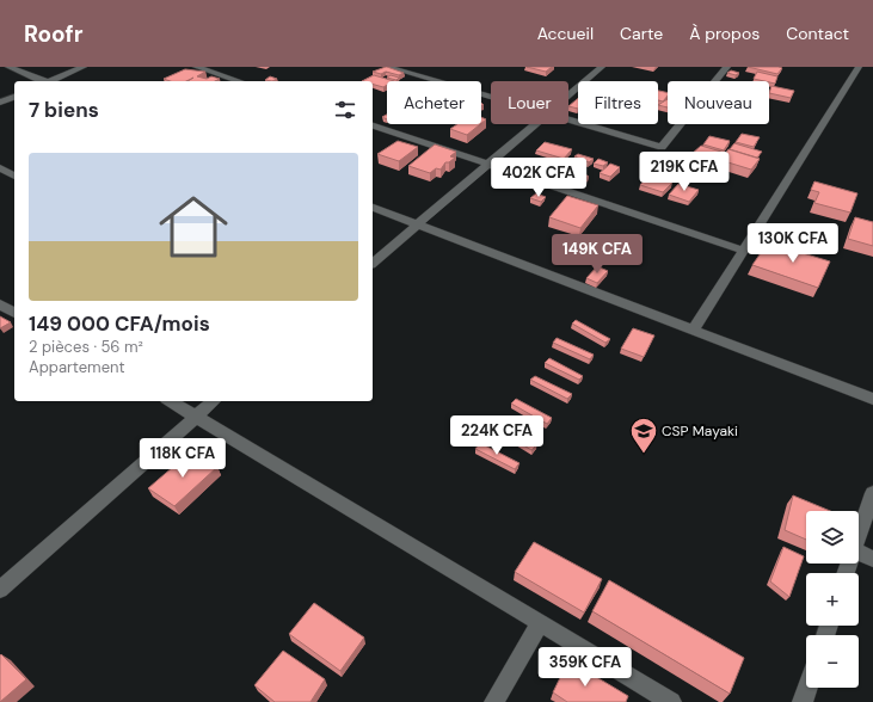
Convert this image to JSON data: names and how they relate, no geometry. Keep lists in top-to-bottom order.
{
  "places": {
    "school or university": ["CSP Mayaki"]
  },
  "page": {
    "header": "Roofr",
    "nav": [
      "Accueil",
      "Carte",
      "À propos",
      "Contact"
    ],
    "chip": [
      "Acheter",
      "Louer",
      "Filtres",
      "Nouveau"
    ],
    "heading": "7 biens",
    "list": [
      {
        "name": "149 000 CFA/mois",
        "note": "2 pièces · 56 m² · Appartement"
      }
    ],
    "price": [
      "219K CFA",
      "402K CFA",
      "130K CFA",
      "149K CFA",
      "224K CFA",
      "118K CFA",
      "359K CFA"
    ],
    "map_buttons": ["+", "−"]
  }
}
